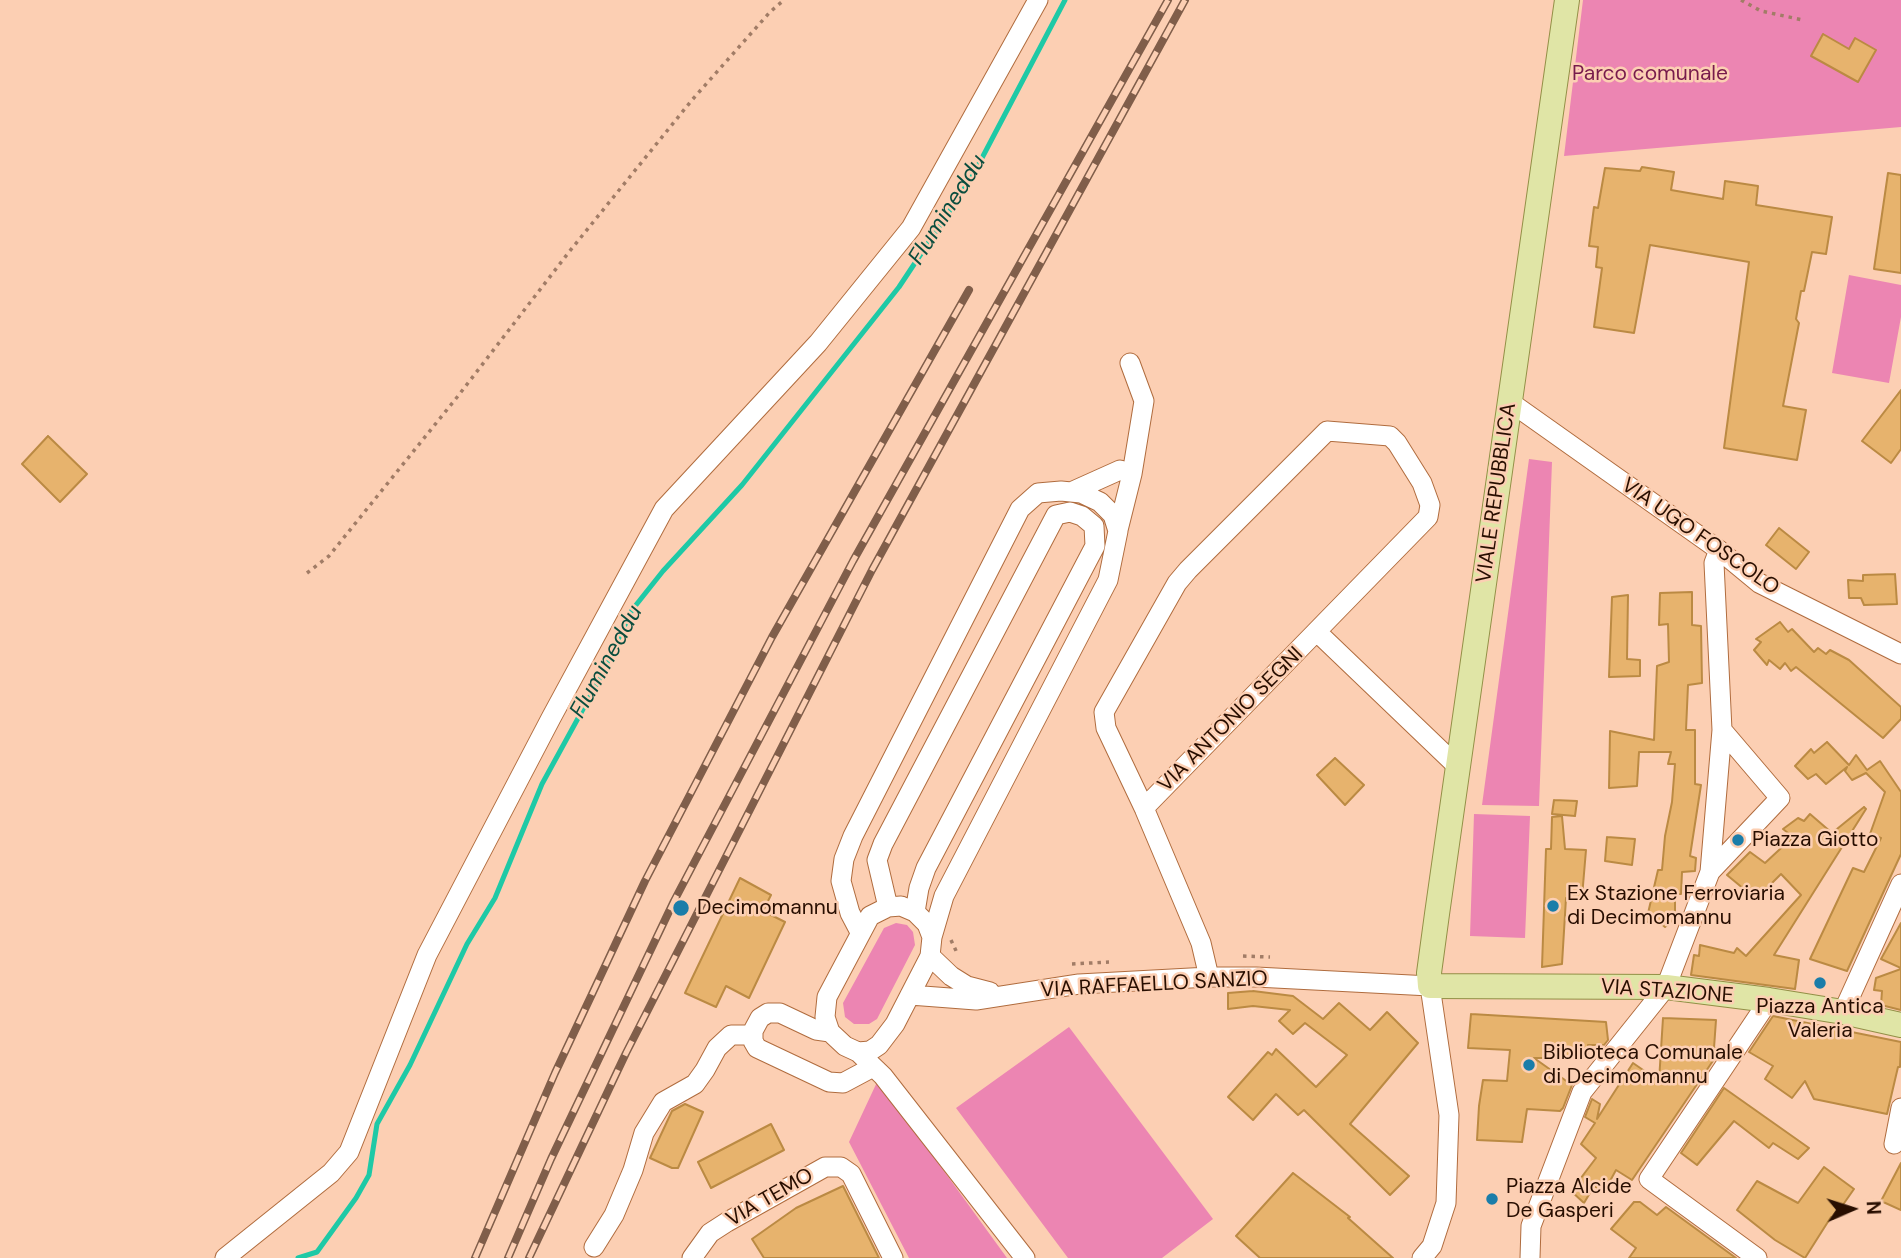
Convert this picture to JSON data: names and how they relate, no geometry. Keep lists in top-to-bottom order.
{
  "streets": {
    "main road": ["VIALE REPUBBLICA", "VIA STAZIONE"],
    "street": [
      "VIA UGO FOSCOLO",
      "VIA ANTONIO SEGNI",
      "VIA RAFFAELLO SANZIO",
      "VIA TEMO"
    ]
  },
  "crossings": [
    ["VIALE REPUBBLICA", "VIA UGO FOSCOLO"],
    ["VIALE REPUBBLICA", "VIA RAFFAELLO SANZIO"],
    ["VIALE REPUBBLICA", "VIA STAZIONE"],
    ["VIA RAFFAELLO SANZIO", "VIA STAZIONE"]
  ],
  "water": ["Flumineddu"],
  "parks": ["Parco comunale"],
  "places": [
    "Piazza Giotto",
    "Ex Stazione Ferroviaria di Decimomannu",
    "Decimomannu",
    "Piazza Antica Valeria",
    "Biblioteca Comunale di Decimomannu",
    "Piazza Alcide De Gasperi"
  ],
  "north": "right"
}
